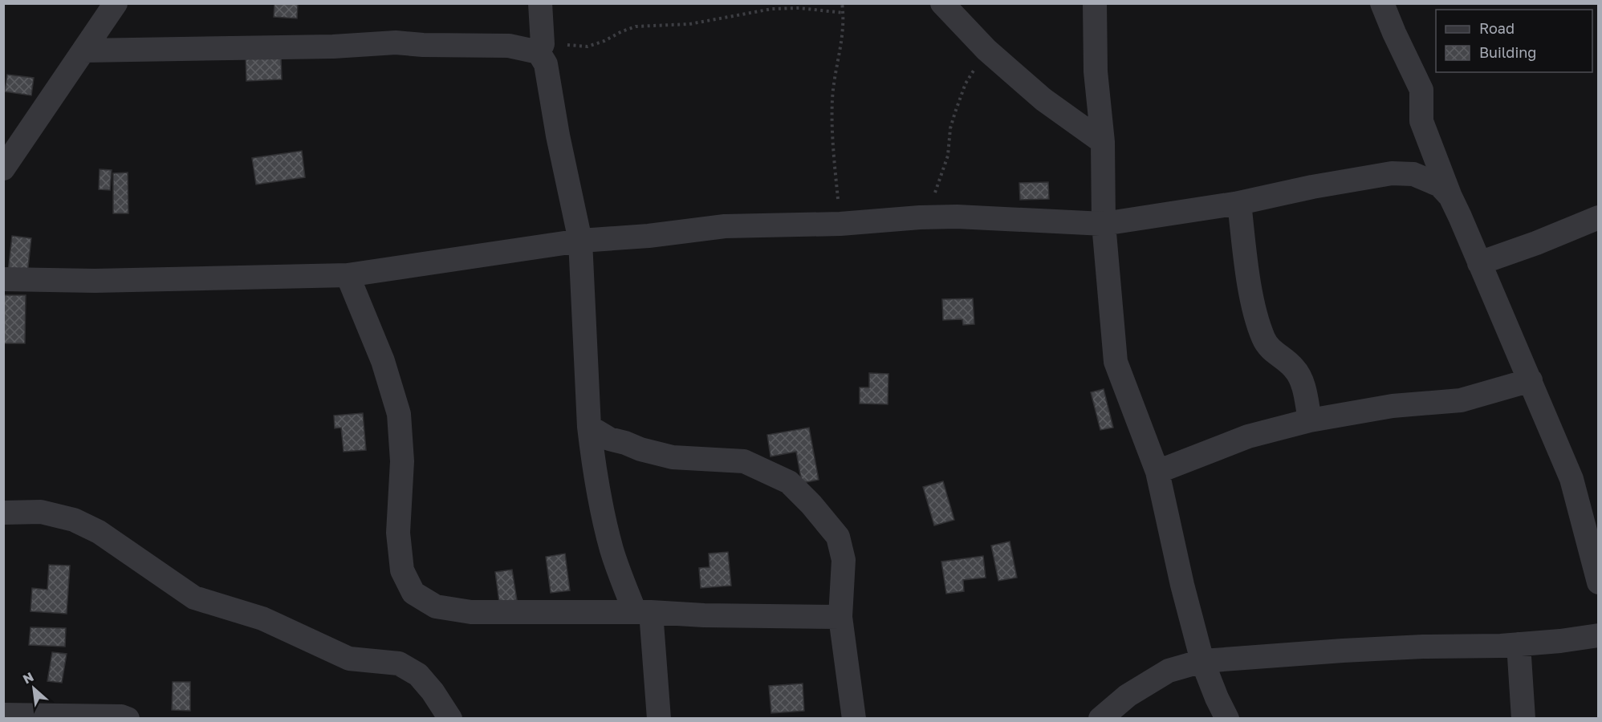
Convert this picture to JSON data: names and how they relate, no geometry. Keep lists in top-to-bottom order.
{
  "legend": ["Road", "Building"],
  "north": "top left"
}
